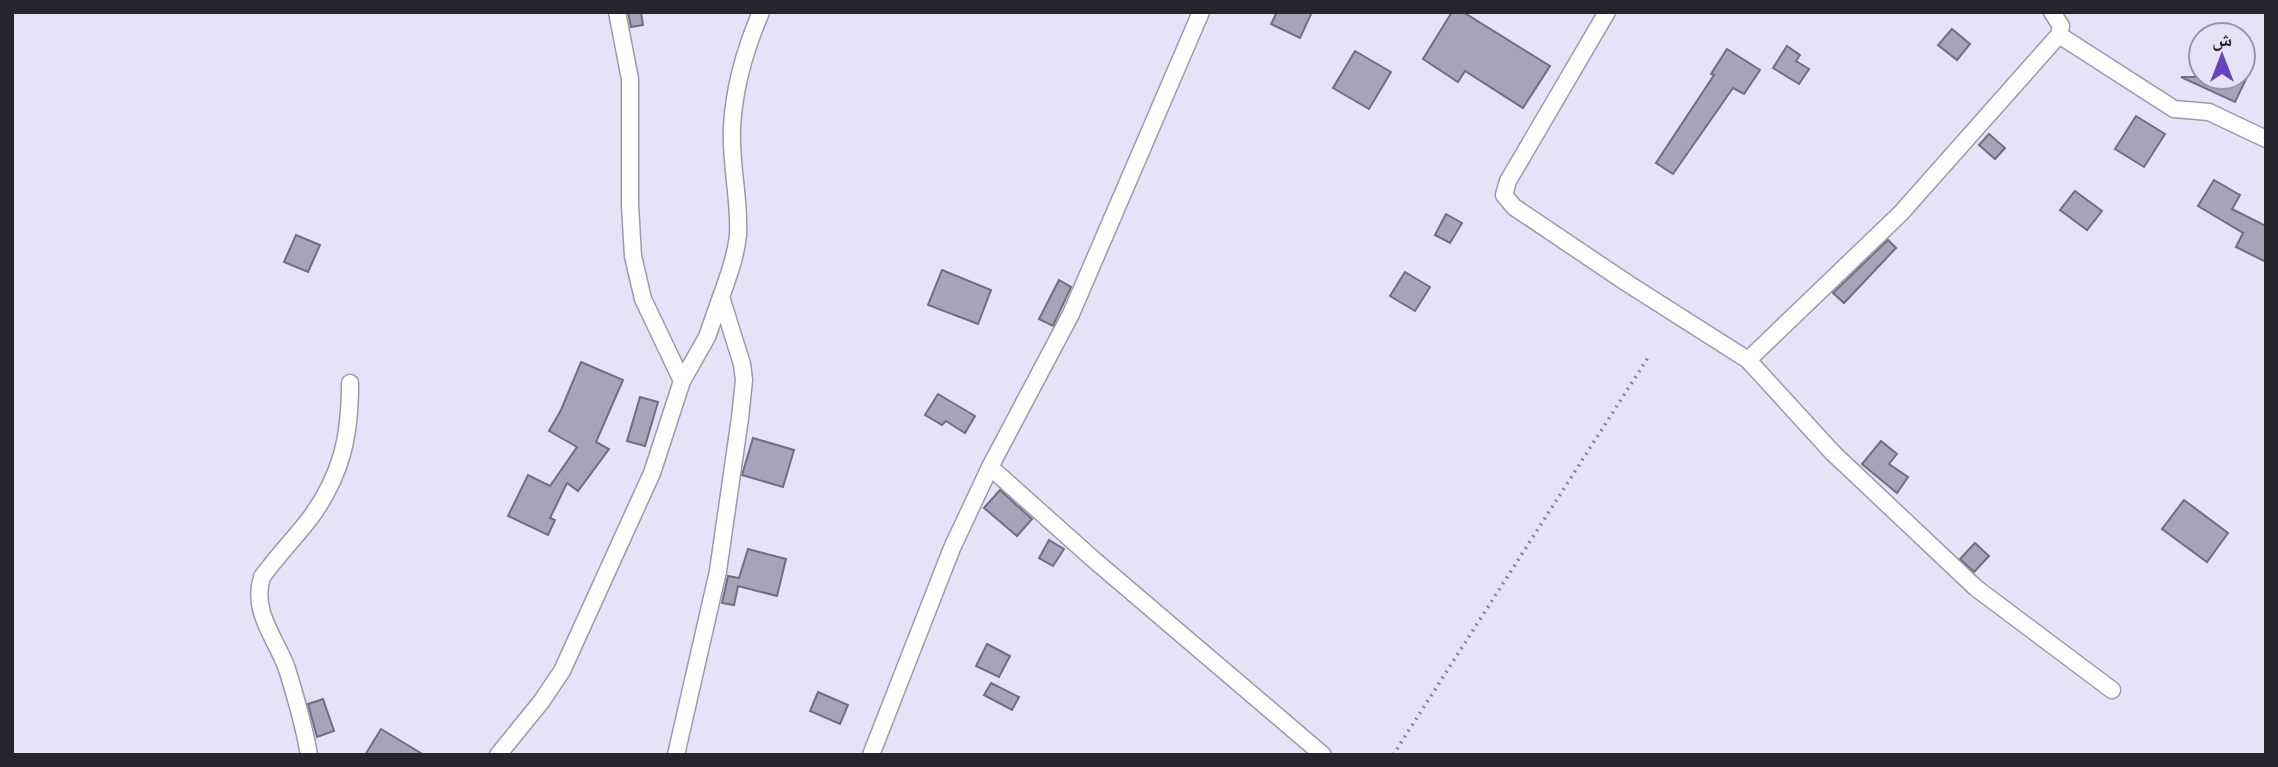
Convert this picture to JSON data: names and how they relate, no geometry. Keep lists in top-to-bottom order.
{
  "north": "top"
}
